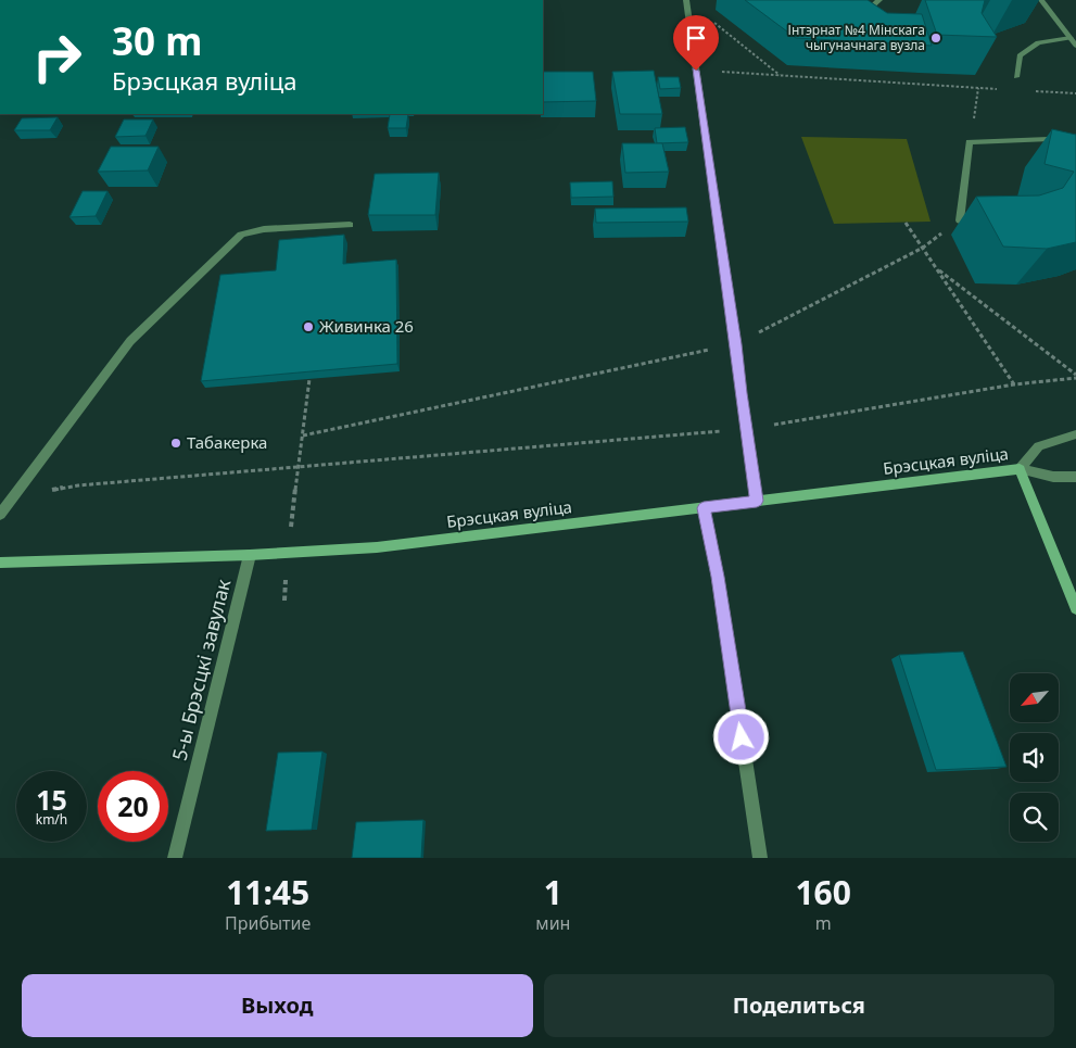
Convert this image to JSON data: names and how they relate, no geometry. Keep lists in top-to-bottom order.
{
  "streets": {
    "street": ["Брэсцкая вуліца", "5-ы Брэсцкі завулак"]
  },
  "crossings": [
    ["Брэсцкая вуліца", "5-ы Брэсцкі завулак"]
  ],
  "places": ["Інтэрнат №4 Мінскага чыгуначнага вузла", "Живинка 26", "Табакерка"],
  "north": "bottom left",
  "page": {
    "turn": ["30 m", "Брэсцкая вуліца"],
    "speed": "15 km/h",
    "limit": "20",
    "eta": [
      "11:45",
      "Прибытие",
      "1",
      "мин",
      "160",
      "m"
    ],
    "buttons": ["Выход", "Поделиться"]
  }
}
